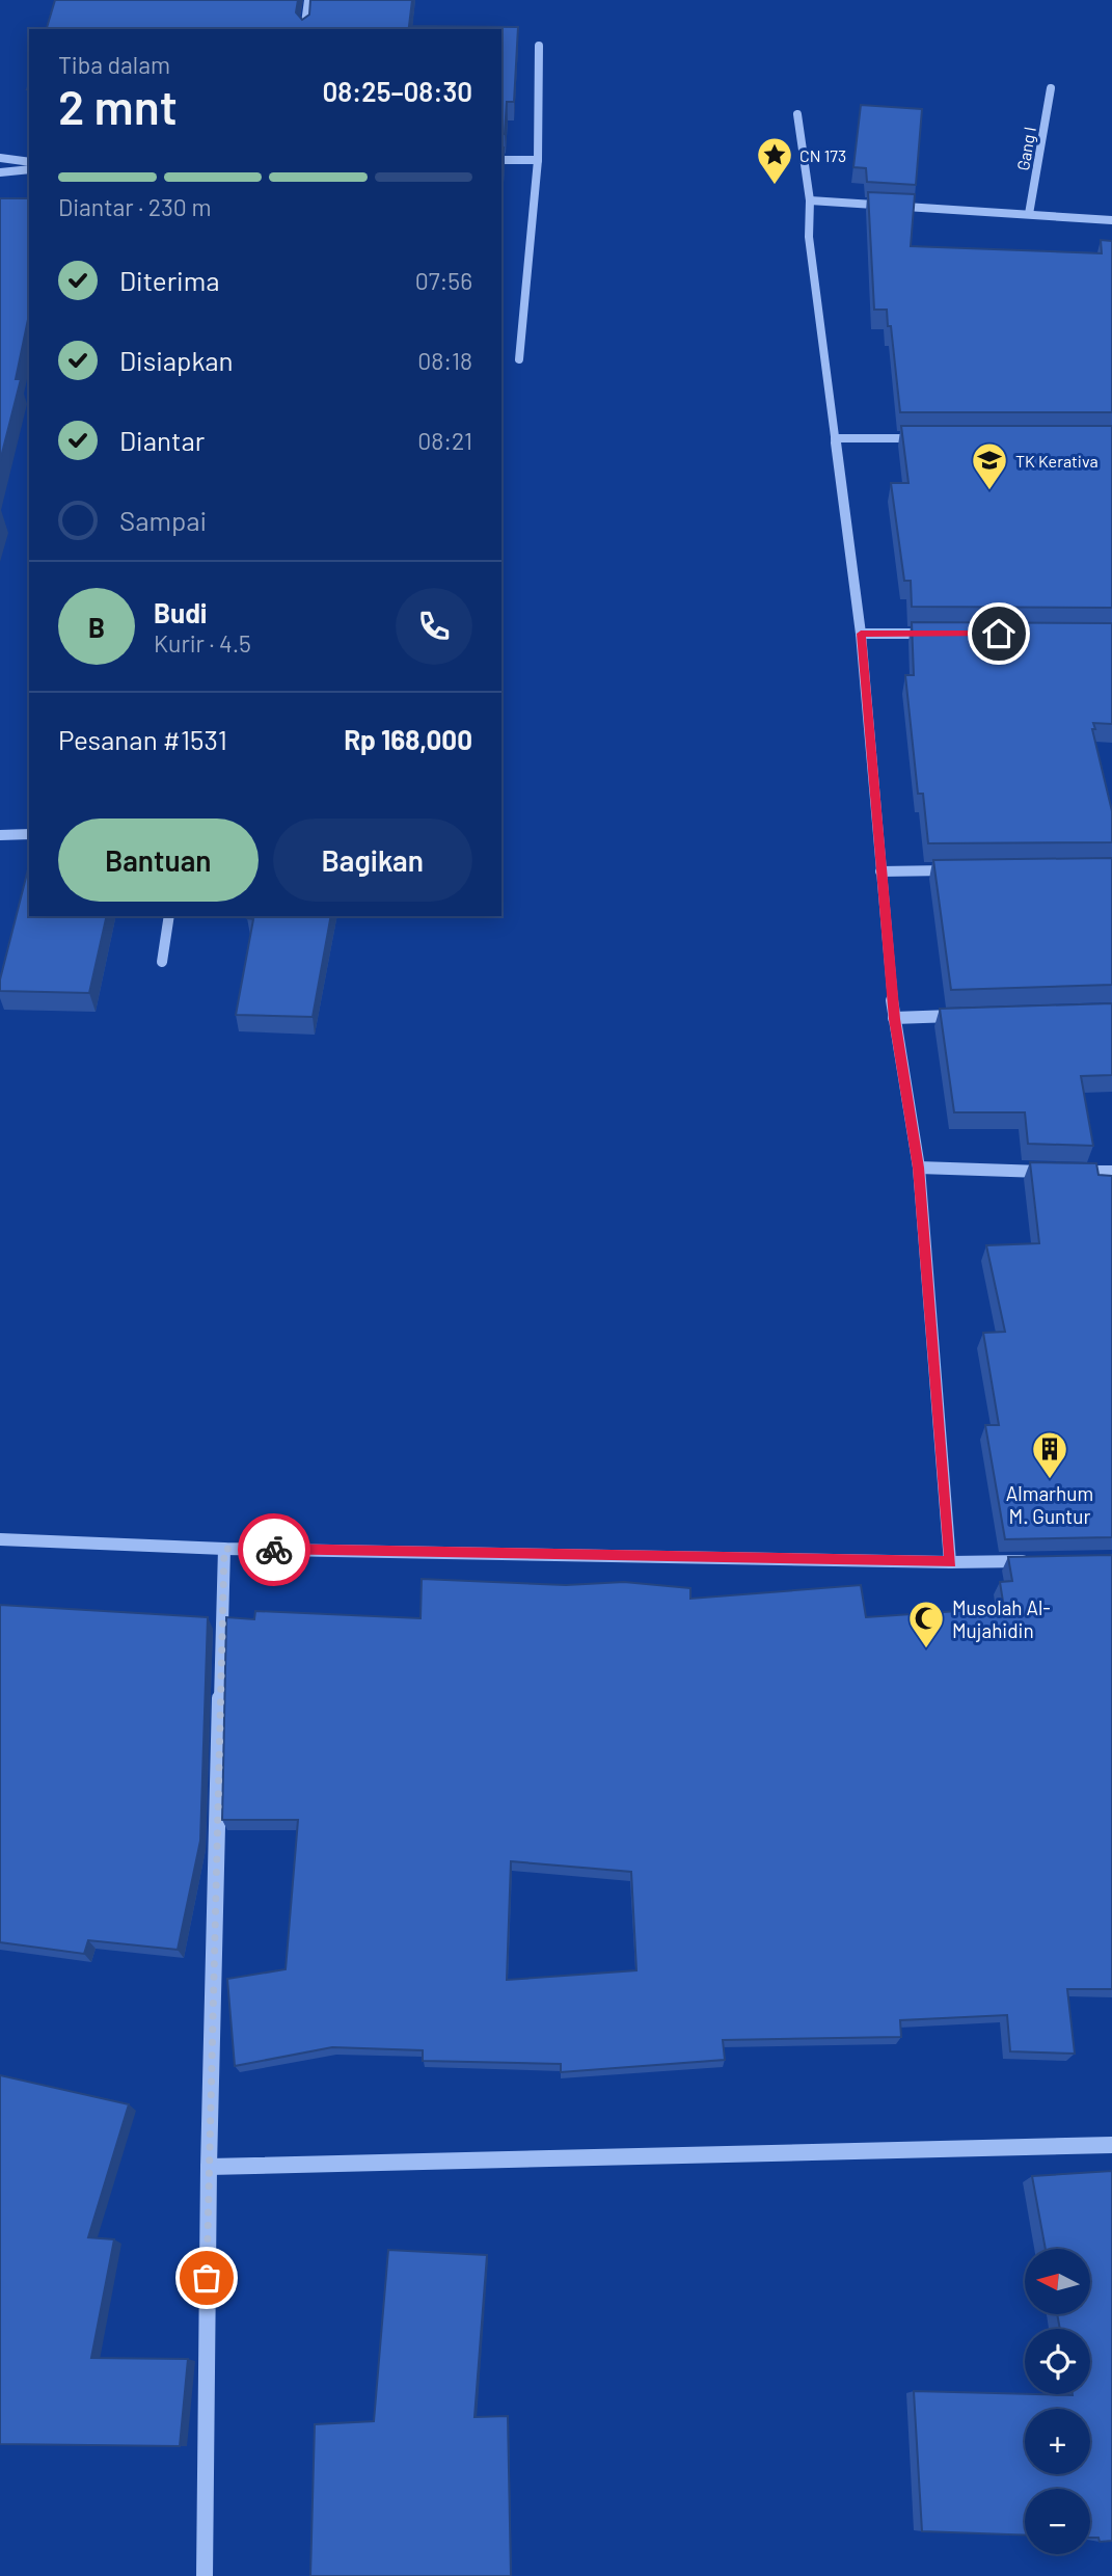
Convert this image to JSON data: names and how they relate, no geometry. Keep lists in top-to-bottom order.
{
  "streets": {
    "street": ["Gang I"]
  },
  "places": {
    "place": ["CN 173"],
    "school or university": ["TK Kerativa"],
    "building": ["Almarhum M. Guntur"],
    "mosque": ["Musolah Al- Mujahidin"]
  },
  "north": "left",
  "page": {
    "heading": ["2 mnt", "Tiba dalam", "08:25–08:30"],
    "panel": [
      "Budi",
      "Kurir · 4.5",
      "Pesanan #1531",
      "Rp 168,000"
    ],
    "bar": "Diantar · 230 m",
    "list": [
      ["Diterima", "07:56"],
      ["Disiapkan", "08:18"],
      ["Diantar", "08:21"],
      "Sampai"
    ],
    "round": "B",
    "buttons": ["Bantuan", "Bagikan"],
    "map_buttons": ["+", "−"]
  }
}
